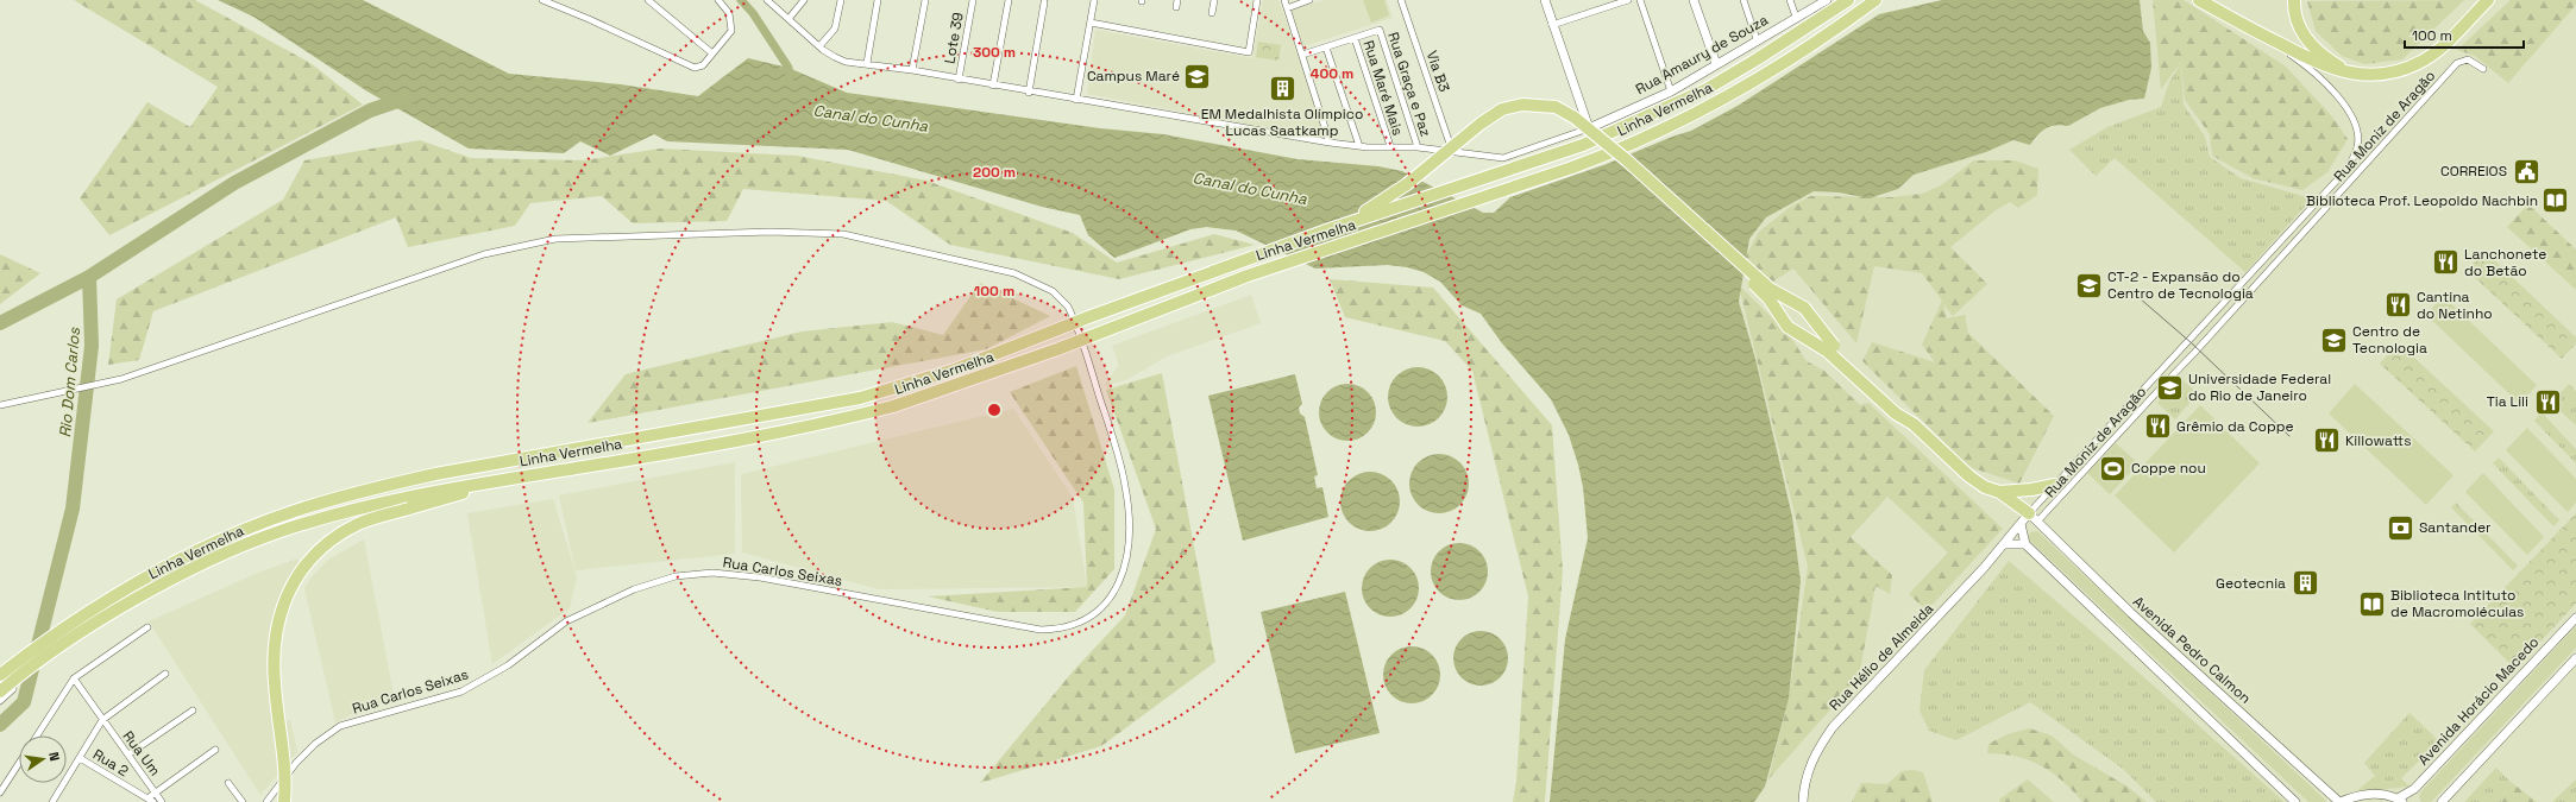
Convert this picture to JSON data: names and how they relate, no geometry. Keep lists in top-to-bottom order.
{
  "streets": {
    "highway": ["Linha Vermelha"],
    "street": [
      "Lote 39",
      "Rua Amaury de Souza",
      "Via B3",
      "Rua Graça e Paz",
      "Rua Maré Mais",
      "Rua Moniz de Aragão",
      "Rua Carlos Seixas",
      "Avenida Pedro Calmon",
      "Rua Hélio de Almeida",
      "Avenida Horácio Macedo",
      "Rua Um",
      "Rua 2"
    ]
  },
  "crossings": [
    ["Rua Graça e Paz", "Rua Maré Mais"],
    ["Rua Moniz de Aragão", "Avenida Pedro Calmon"],
    ["Rua Moniz de Aragão", "Rua Hélio de Almeida"],
    ["Avenida Pedro Calmon", "Rua Hélio de Almeida"]
  ],
  "water": ["Canal do Cunha", "Rio Dom Carlos"],
  "places": {
    "school or university": [
      "Campus Maré",
      "CT-2 - Expansão do Centro de Tecnologia",
      "Centro de Tecnologia",
      "Universidade Federal do Rio de Janeiro"
    ],
    "building": ["EM Medalhista Olímpico Lucas Saatkamp", "Geotecnia"],
    "public building": ["CORREIOS"],
    "library": ["Biblioteca Prof. Leopoldo Nachbin", "Biblioteca Intituto de Macromoléculas"],
    "restaurant": [
      "Lanchonete do Betão",
      "Cantina do Netinho",
      "Tia Lili",
      "Grêmio da Coppe",
      "Killowatts"
    ],
    "sports": ["Coppe nou"],
    "bank": ["Santander"]
  },
  "scale_bar": "100 m",
  "north": "right",
  "rings": [
    "300 m",
    "400 m",
    "200 m",
    "100 m"
  ]
}
